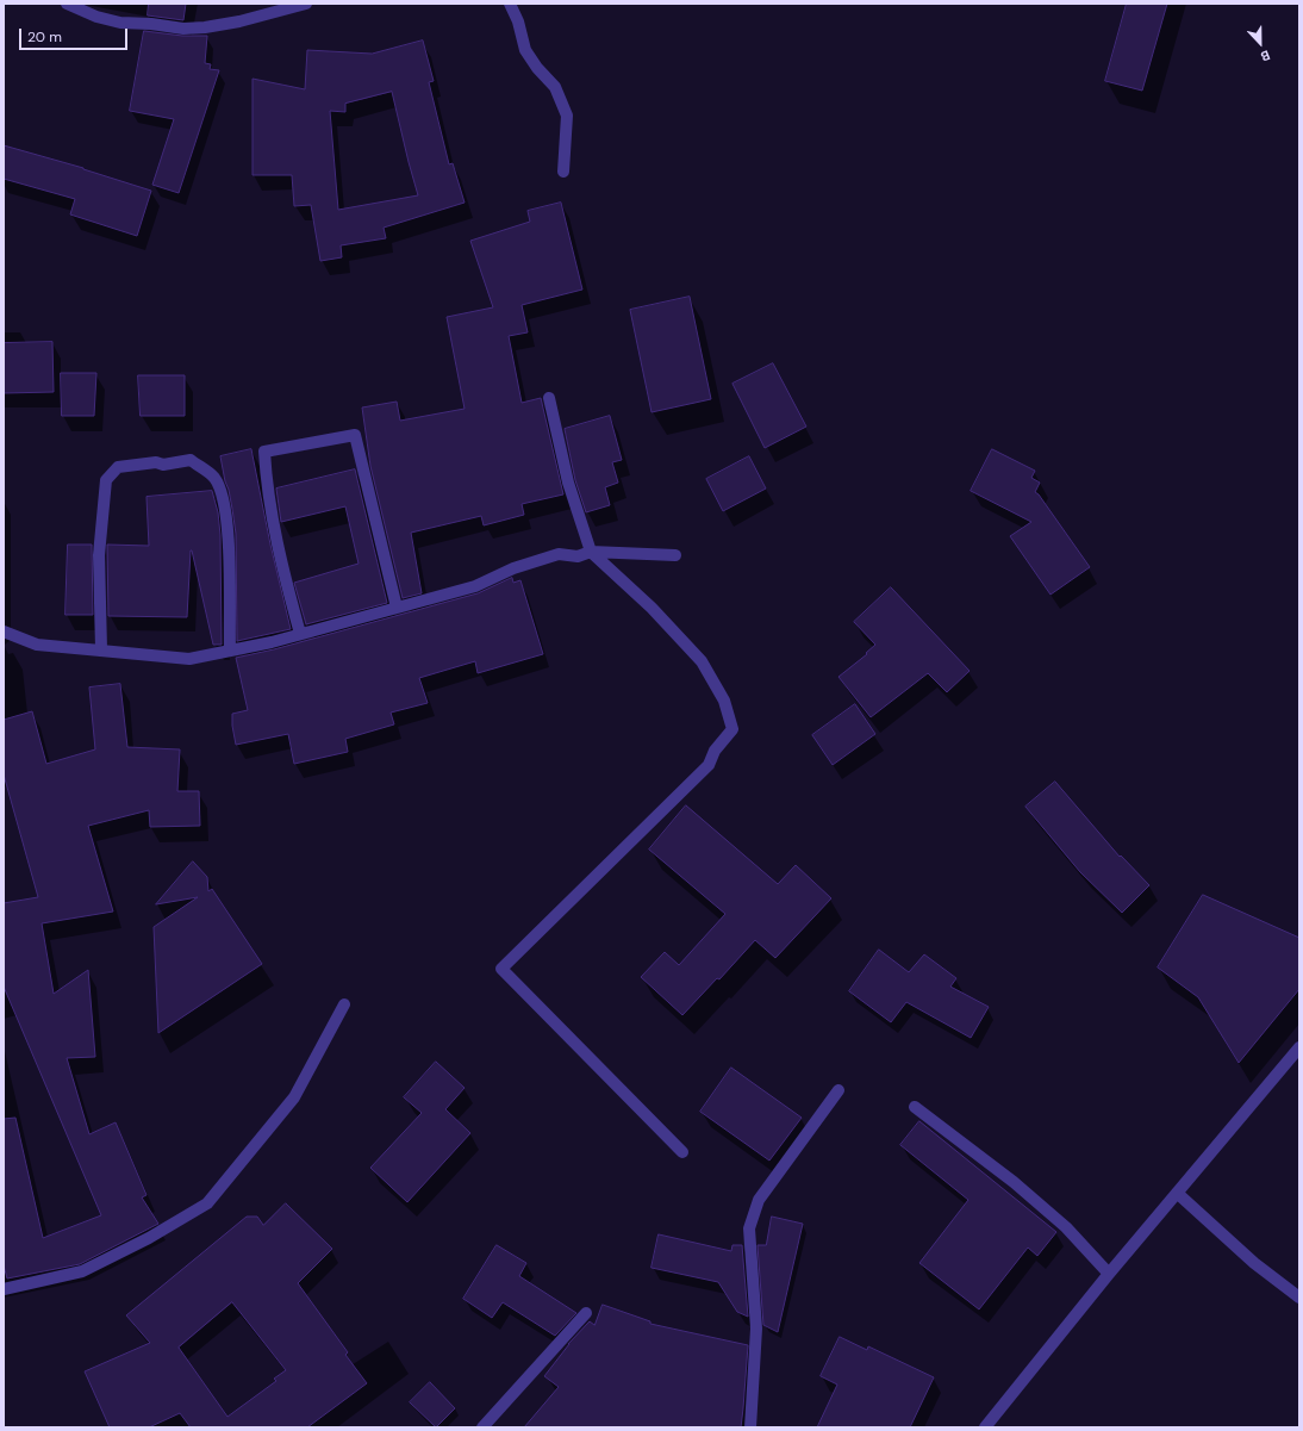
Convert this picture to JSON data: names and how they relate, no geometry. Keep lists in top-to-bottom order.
{
  "scale_bar": "20 m",
  "north": "bottom"
}
